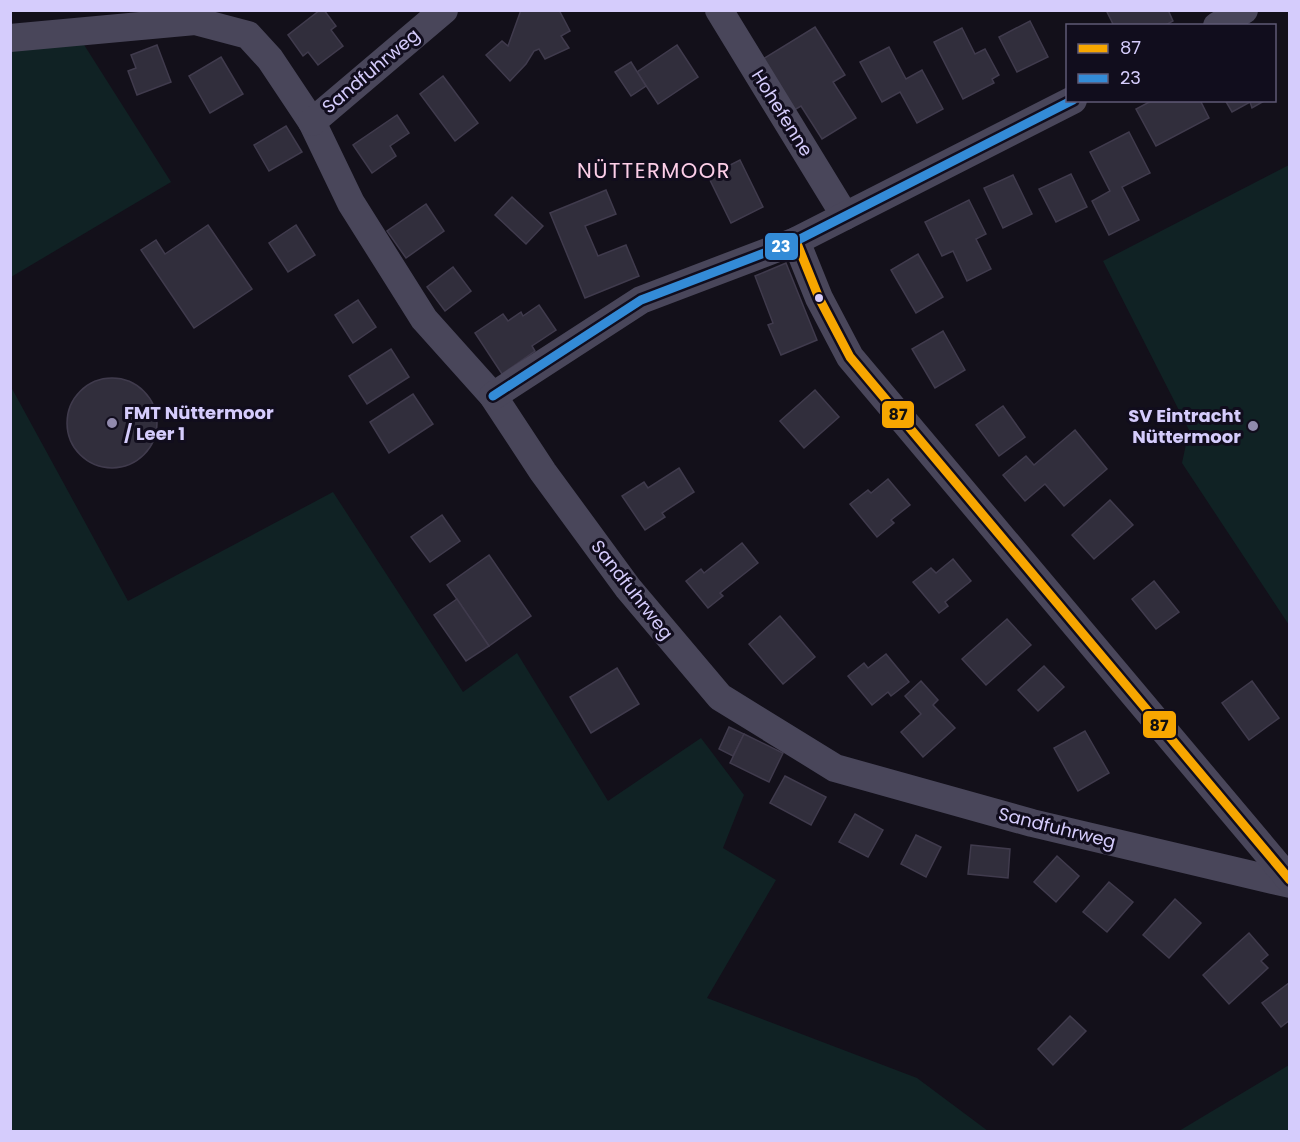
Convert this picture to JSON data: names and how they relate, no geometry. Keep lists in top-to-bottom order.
{
  "streets": {
    "street": ["Sandfuhrweg", "Hohefenne"]
  },
  "districts": ["NÜTTERMOOR"],
  "places": ["FMT Nüttermoor / Leer 1", "SV Eintracht Nüttermoor"],
  "lines": ["transit line 23", "transit line 87"],
  "legend": ["87", "23"]
}
